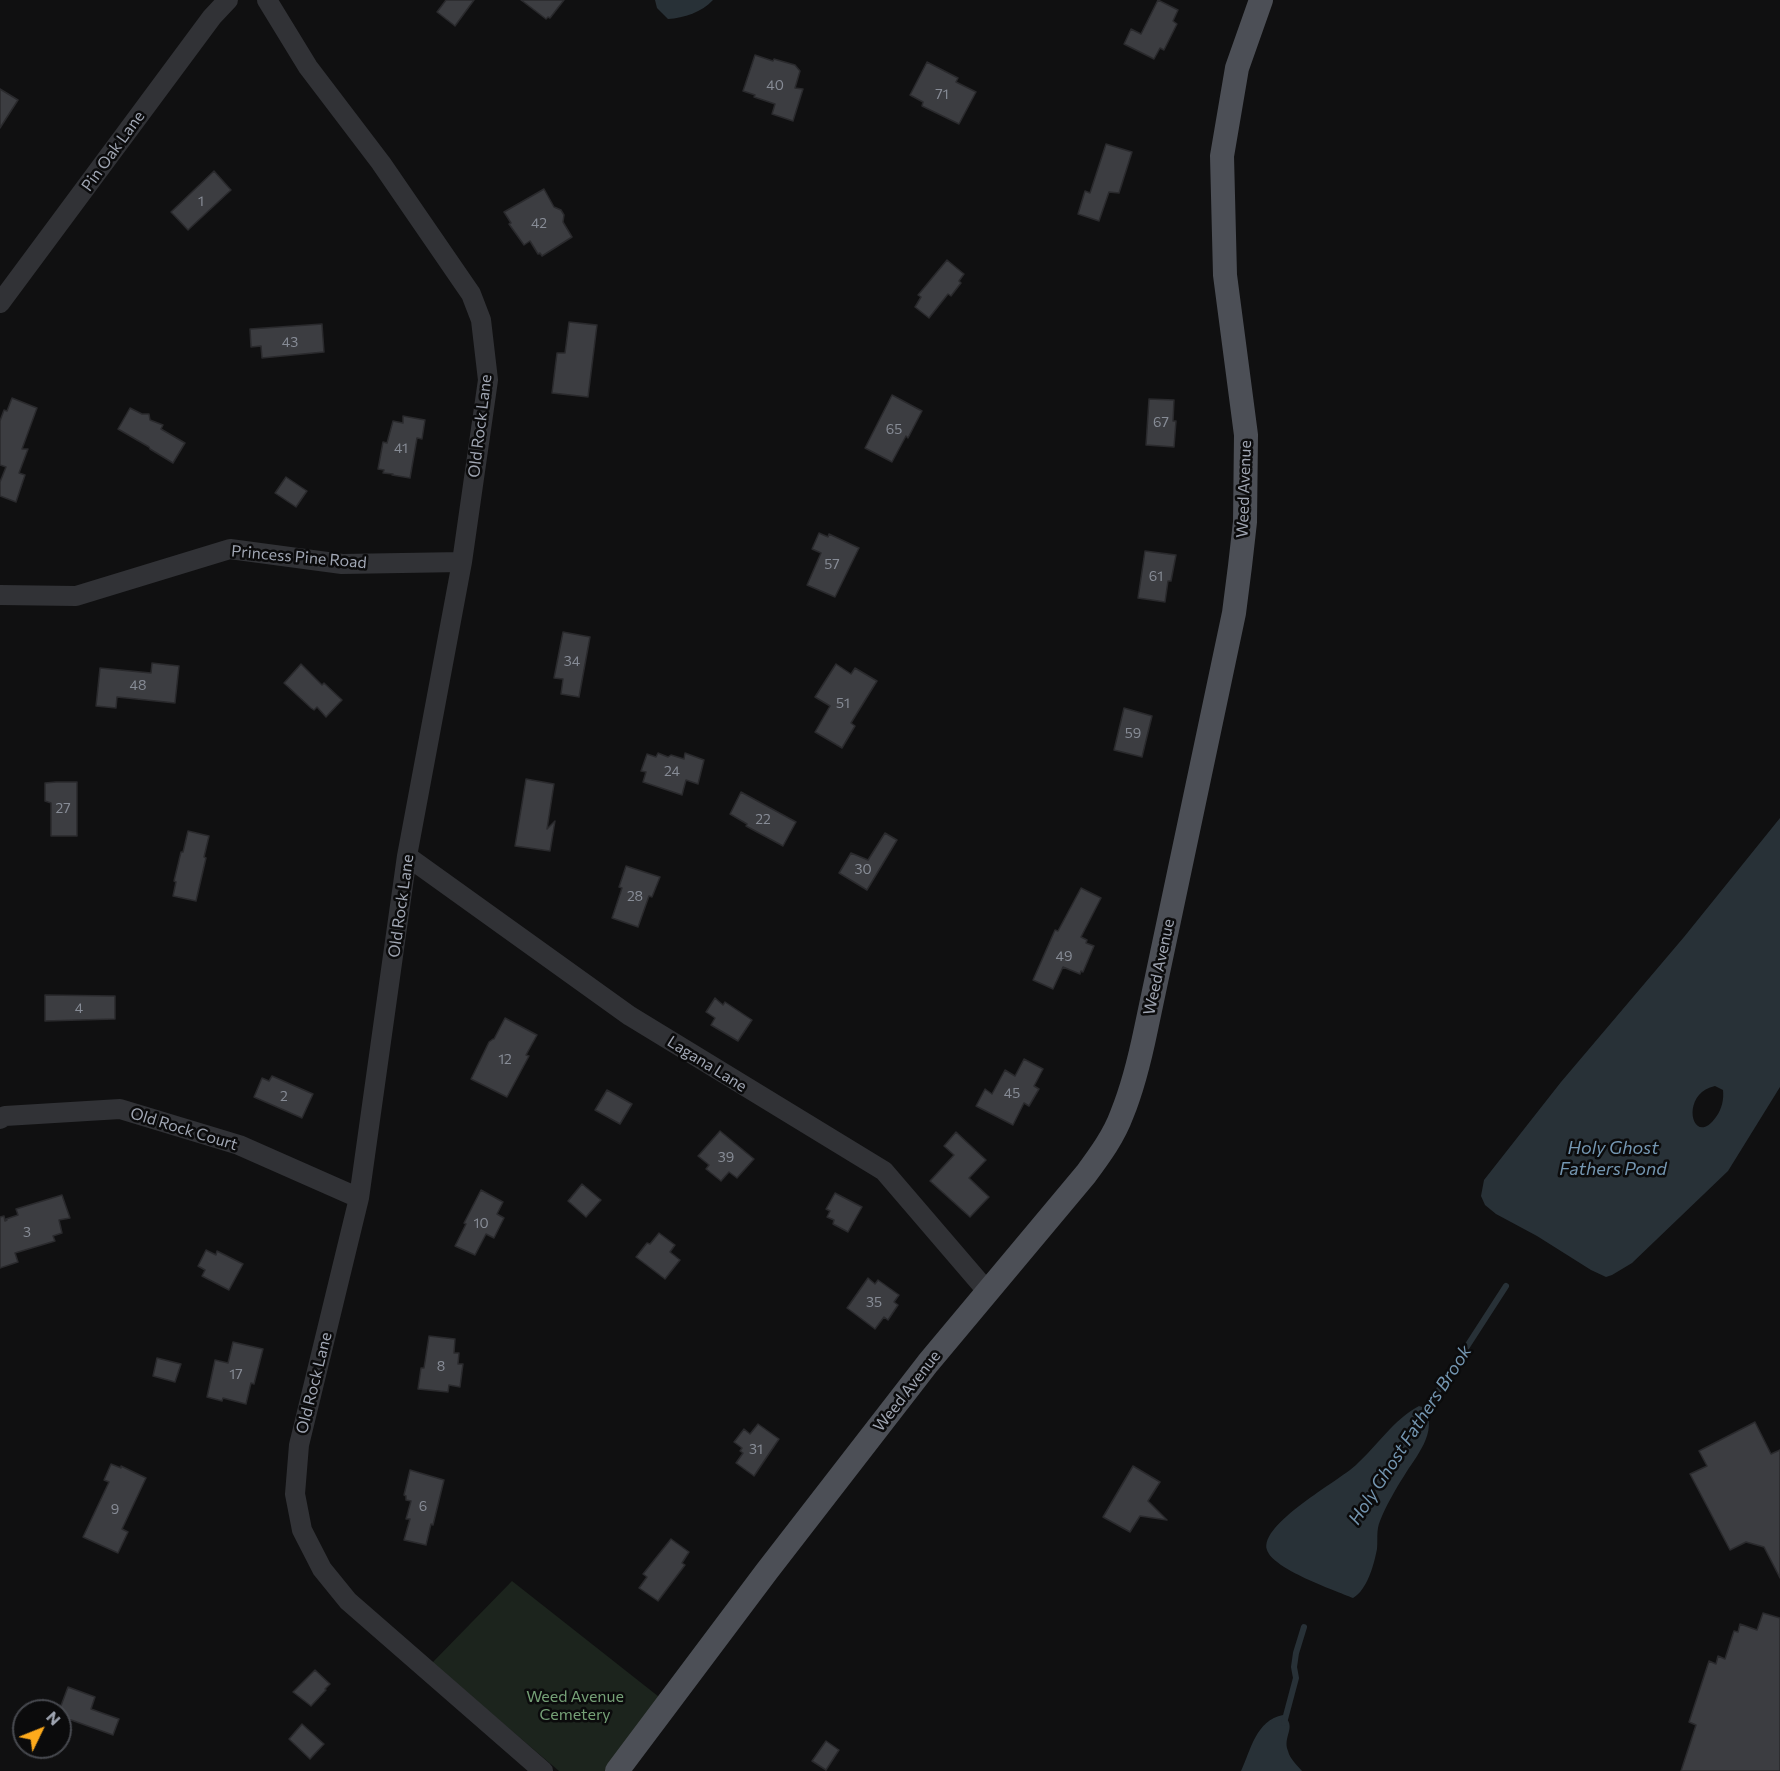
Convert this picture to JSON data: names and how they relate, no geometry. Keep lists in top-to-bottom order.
{
  "streets": {
    "main road": ["Weed Avenue"],
    "street": [
      "Pin Oak Lane",
      "Old Rock Lane",
      "Princess Pine Road",
      "Lagana Lane",
      "Old Rock Court"
    ]
  },
  "crossings": [
    ["Old Rock Lane", "Princess Pine Road"],
    ["Old Rock Lane", "Lagana Lane"],
    ["Old Rock Lane", "Old Rock Court"],
    ["Weed Avenue", "Lagana Lane"]
  ],
  "water": ["Holy Ghost Fathers Pond", "Holy Ghost Fathers Brook"],
  "parks": ["Weed Avenue Cemetery"],
  "house_numbers": [
    "40",
    "71",
    "1",
    "42",
    "43",
    "67",
    "65",
    "41",
    "57",
    "61",
    "34",
    "48",
    "51",
    "59",
    "24",
    "27",
    "22",
    "30",
    "28",
    "49",
    "4",
    "12",
    "45",
    "2",
    "39",
    "10",
    "3",
    "35",
    "8",
    "17",
    "31",
    "6",
    "9"
  ],
  "north": "top right"
}
